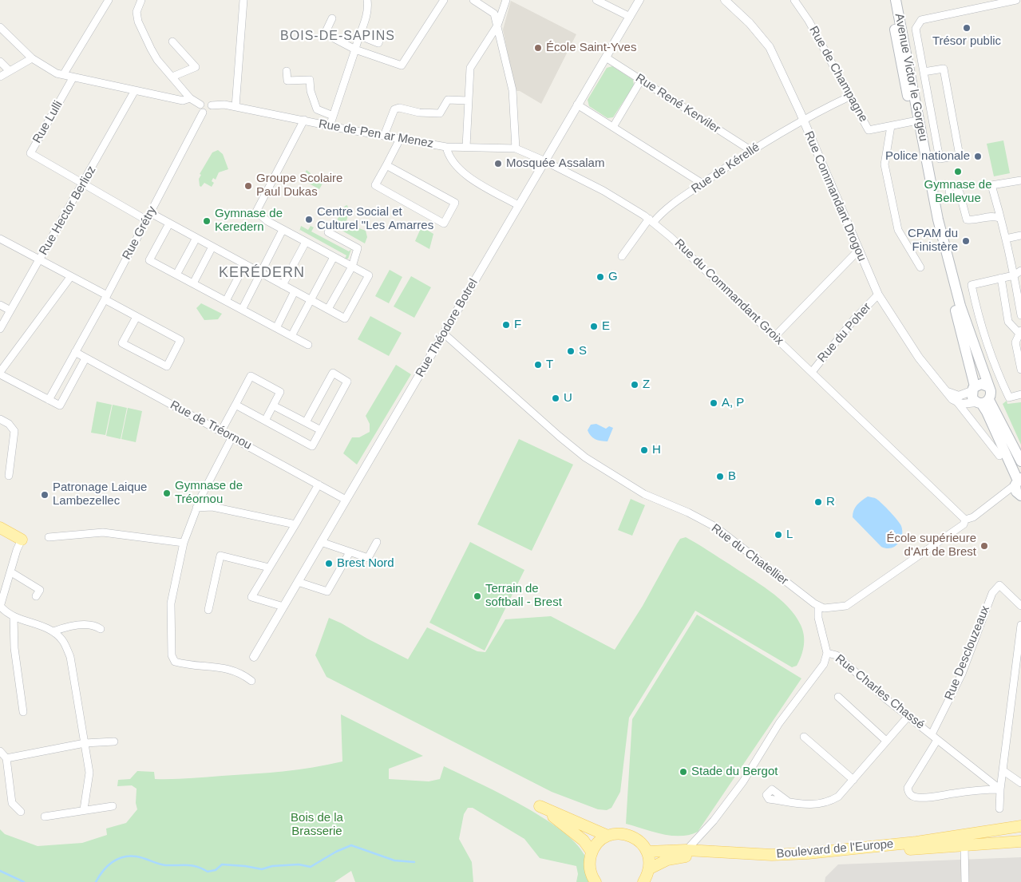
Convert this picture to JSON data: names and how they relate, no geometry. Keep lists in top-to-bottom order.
{
  "streets": {
    "main road": ["Avenue Victor le Gorgeu", "Boulevard de l'Europe"],
    "street": [
      "Rue de Champagne",
      "Rue René Kerviler",
      "Rue Lulli",
      "Rue de Pen ar Menez",
      "Rue de Kérellé",
      "Rue Commandant Drogou",
      "Rue Hector Berlioz",
      "Rue Grétry",
      "Rue du Commandant Groix",
      "Rue Théodore Botrel",
      "Rue du Poher",
      "Rue de Tréornou",
      "Rue du Chatellier",
      "Rue Desclouzeaux",
      "Rue Charles Chassé"
    ]
  },
  "crossings": [
    ["Rue de Champagne", "Avenue Victor le Gorgeu"],
    ["Rue de Champagne", "Rue de Kérellé"],
    ["Rue René Kerviler", "Rue de Kérellé"],
    ["Rue René Kerviler", "Rue Théodore Botrel"],
    ["Rue Lulli", "Rue Hector Berlioz"],
    ["Rue Lulli", "Rue Grétry"],
    ["Rue de Pen ar Menez", "Rue Grétry"],
    ["Rue de Pen ar Menez", "Rue du Commandant Groix"],
    ["Rue de Pen ar Menez", "Rue Théodore Botrel"],
    ["Rue de Kérellé", "Rue Commandant Drogou"],
    ["Rue de Kérellé", "Rue du Commandant Groix"],
    ["Rue Commandant Drogou", "Rue du Poher"],
    ["Rue Grétry", "Rue de Tréornou"],
    ["Rue du Commandant Groix", "Rue Théodore Botrel"],
    ["Rue du Commandant Groix", "Rue du Poher"],
    ["Rue Théodore Botrel", "Rue de Tréornou"],
    ["Rue Théodore Botrel", "Rue du Chatellier"],
    ["Rue du Chatellier", "Rue Charles Chassé"],
    ["Rue Desclouzeaux", "Rue Charles Chassé"]
  ],
  "districts": ["BOIS-DE-SAPINS", "KERÉDERN"],
  "parks": ["Bois de la Brasserie"],
  "places": [
    "Trésor public",
    "École Saint-Yves",
    "Police nationale",
    "Mosquée Assalam",
    "Gymnase de Bellevue",
    "Groupe Scolaire Paul Dukas",
    "Centre Social et Culturel \"Les Amarres",
    "Gymnase de Keredern",
    "CPAM du Finistère",
    "G",
    "F",
    "E",
    "S",
    "T",
    "Z",
    "U",
    "A, P",
    "H",
    "B",
    "Gymnase de Tréornou",
    "Patronage Laique Lambezellec",
    "R",
    "L",
    "École supérieure d'Art de Brest",
    "Brest Nord",
    "Terrain de softball - Brest",
    "Stade du Bergot"
  ]
}
